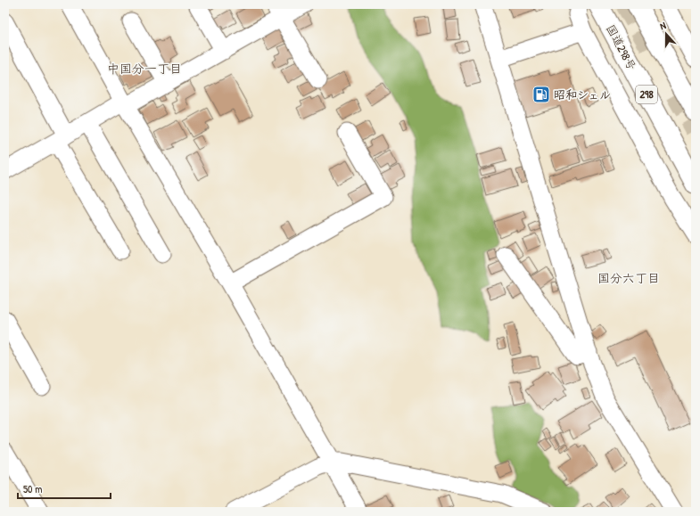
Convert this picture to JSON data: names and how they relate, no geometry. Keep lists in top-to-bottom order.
{
  "streets": {
    "highway": ["国道298号", "298"]
  },
  "districts": ["中国分一丁目", "国分六丁目"],
  "places": {
    "fuel station": ["昭和シェル"]
  },
  "scale_bar": "50 m",
  "north": "top"
}
